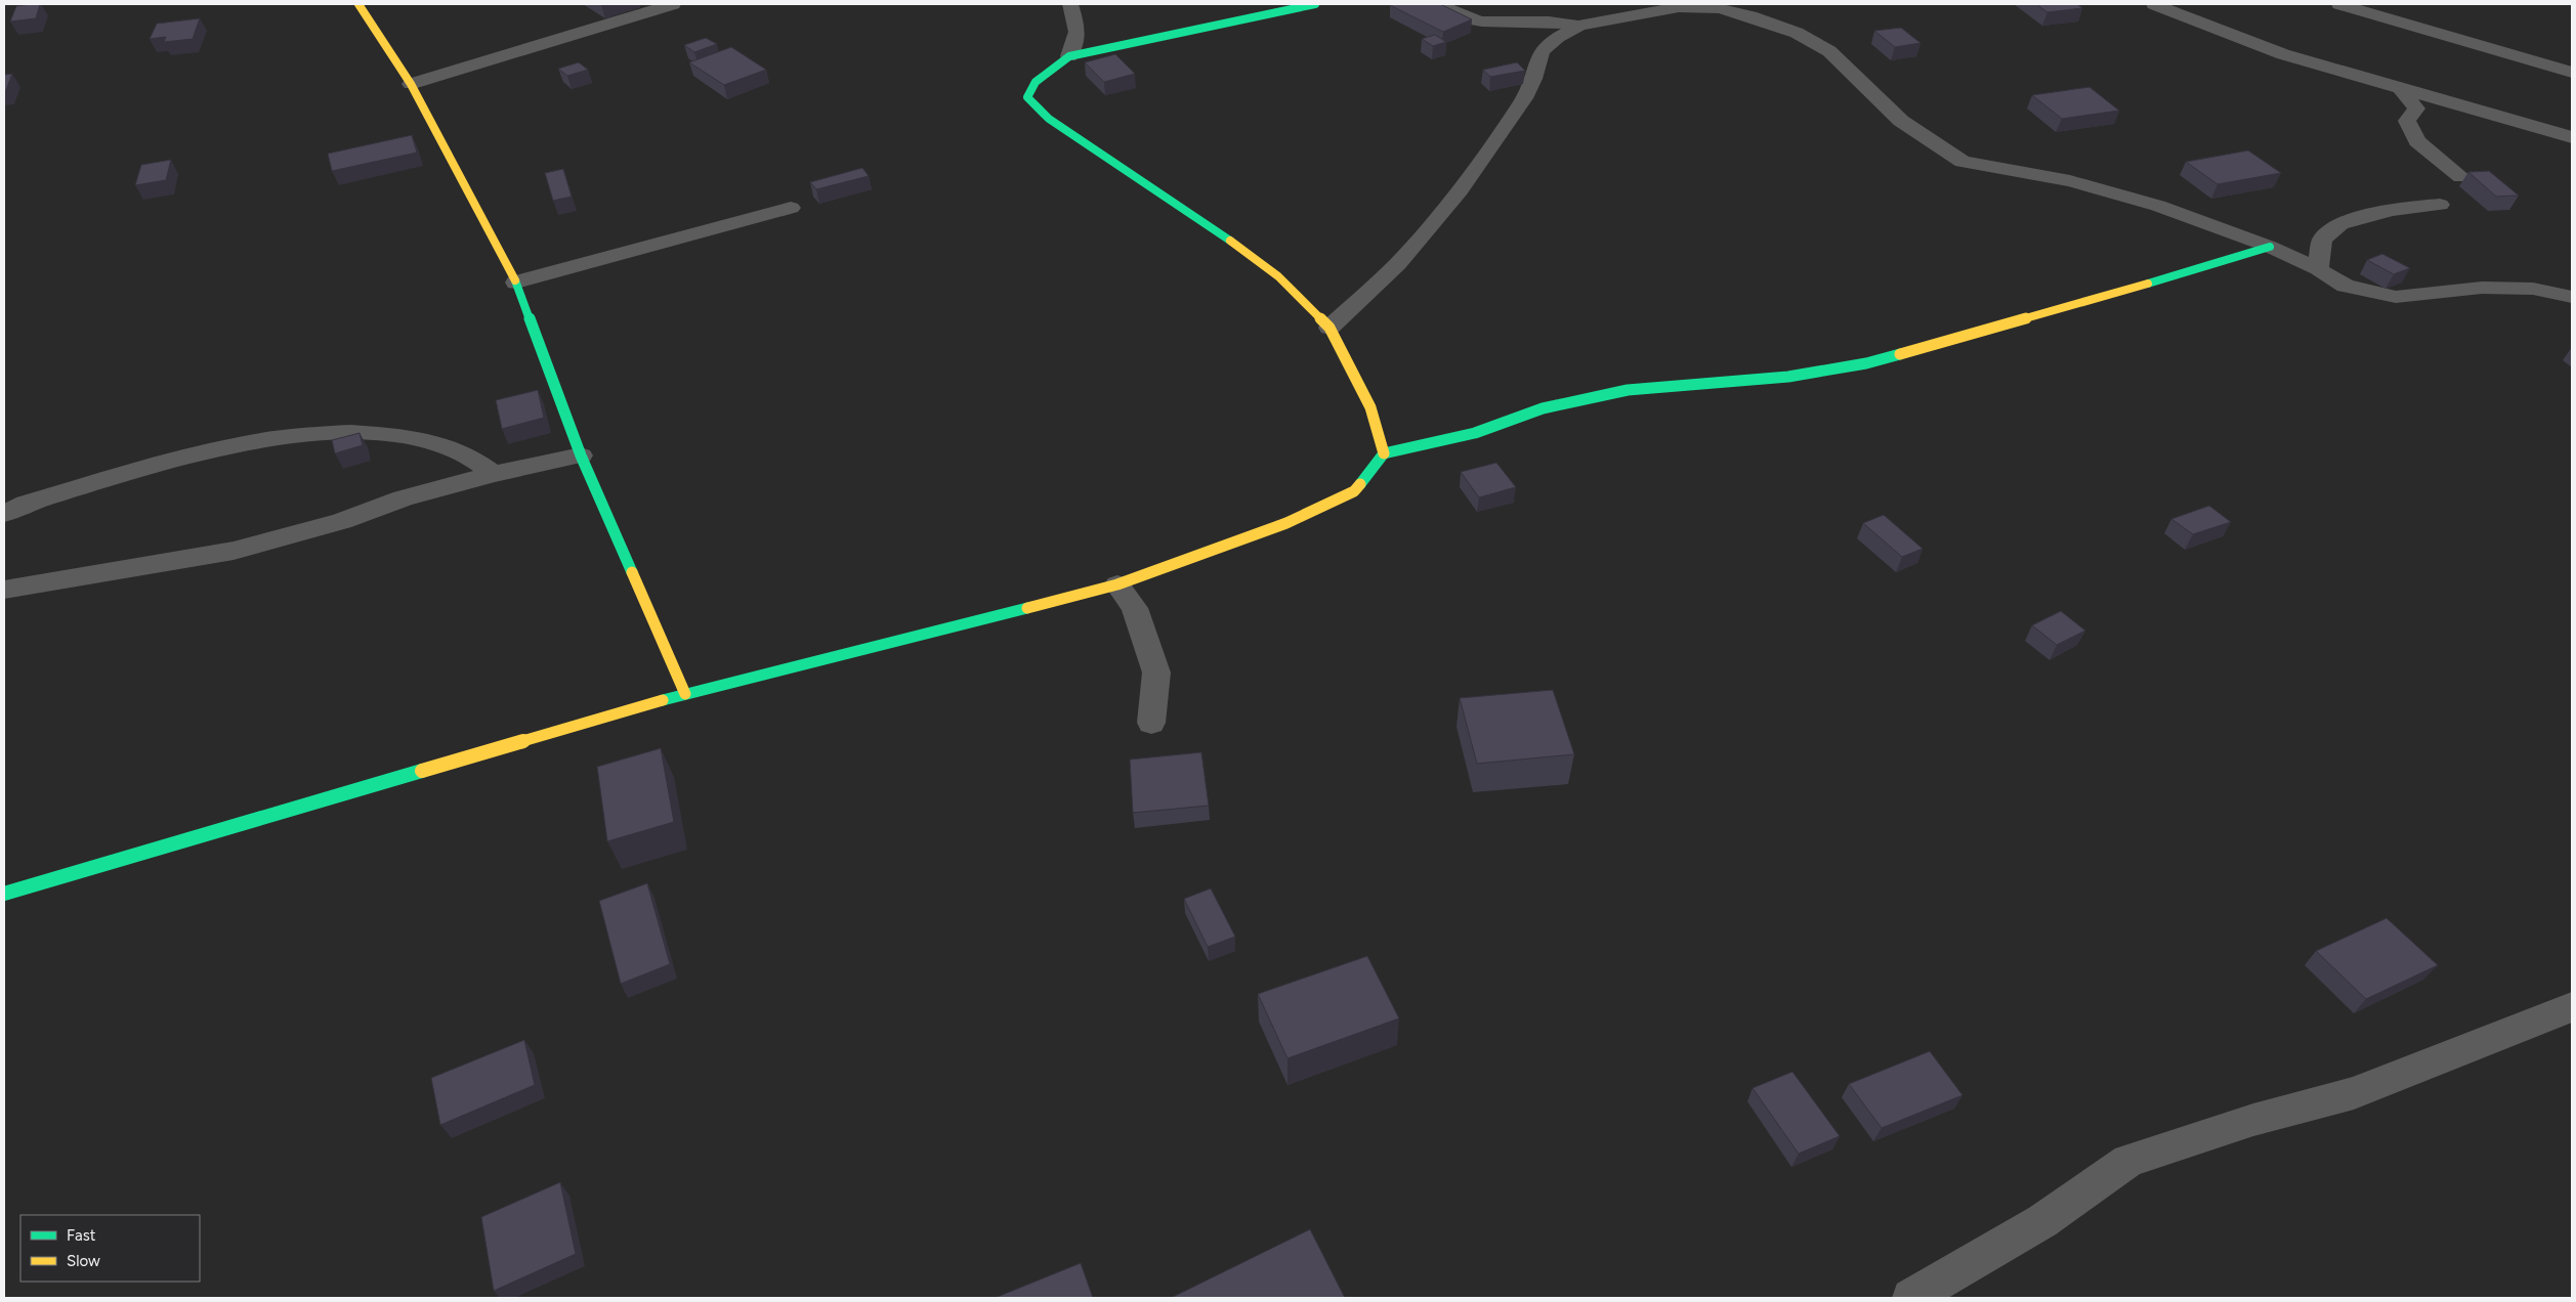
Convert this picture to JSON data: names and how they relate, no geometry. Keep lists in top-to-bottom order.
{
  "legend": ["Fast", "Slow"]
}
